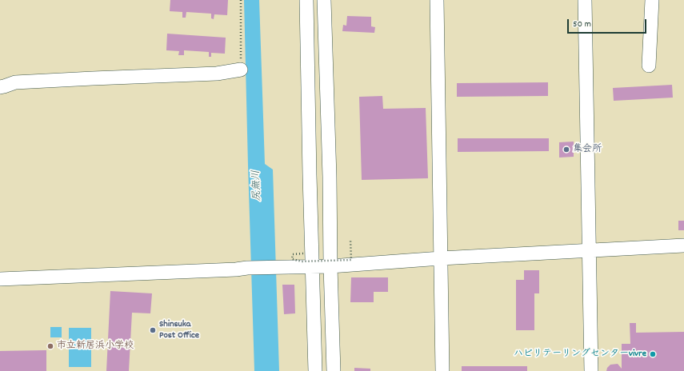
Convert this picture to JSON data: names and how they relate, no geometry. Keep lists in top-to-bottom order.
{
  "water": ["尻無川"],
  "places": [
    "集会所",
    "Shinsuka Post Office",
    "市立新居浜小学校",
    "ハビリテーリングセンターvivre"
  ],
  "scale_bar": "50 m"
}
